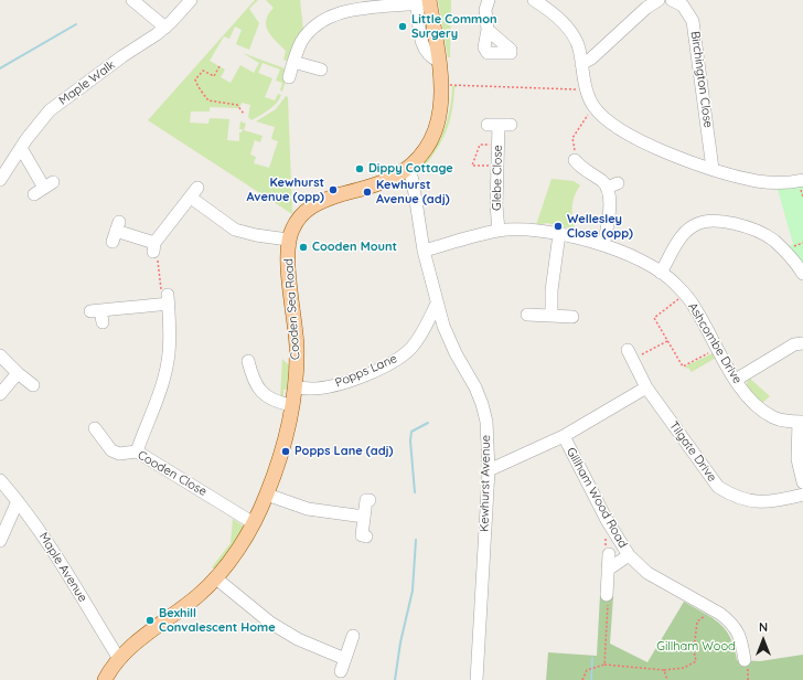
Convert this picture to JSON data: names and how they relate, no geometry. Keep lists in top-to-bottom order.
{
  "streets": {
    "main road": ["Cooden Sea Road"],
    "street": [
      "Birchington Close",
      "Maple Walk",
      "Glebe Close",
      "Ashcombe Drive",
      "Popps Lane",
      "Tilgate Drive",
      "Cooden Close",
      "Kewhurst Avenue",
      "Gillham Wood Road",
      "Maple Avenue"
    ]
  },
  "crossings": [
    ["Glebe Close", "Ashcombe Drive"],
    ["Cooden Sea Road", "Popps Lane"],
    ["Cooden Sea Road", "Cooden Close"],
    ["Cooden Sea Road", "Maple Avenue"],
    ["Ashcombe Drive", "Kewhurst Avenue"],
    ["Popps Lane", "Kewhurst Avenue"],
    ["Tilgate Drive", "Gillham Wood Road"],
    ["Kewhurst Avenue", "Gillham Wood Road"]
  ],
  "parks": ["Gillham Wood"],
  "places": [
    "Little Common Surgery",
    "Dippy Cottage",
    "Kewhurst Avenue (opp)",
    "Kewhurst Avenue (adj)",
    "Wellesley Close (opp)",
    "Cooden Mount",
    "Popps Lane (adj)",
    "Bexhill Convalescent Home"
  ],
  "north": "top"
}
